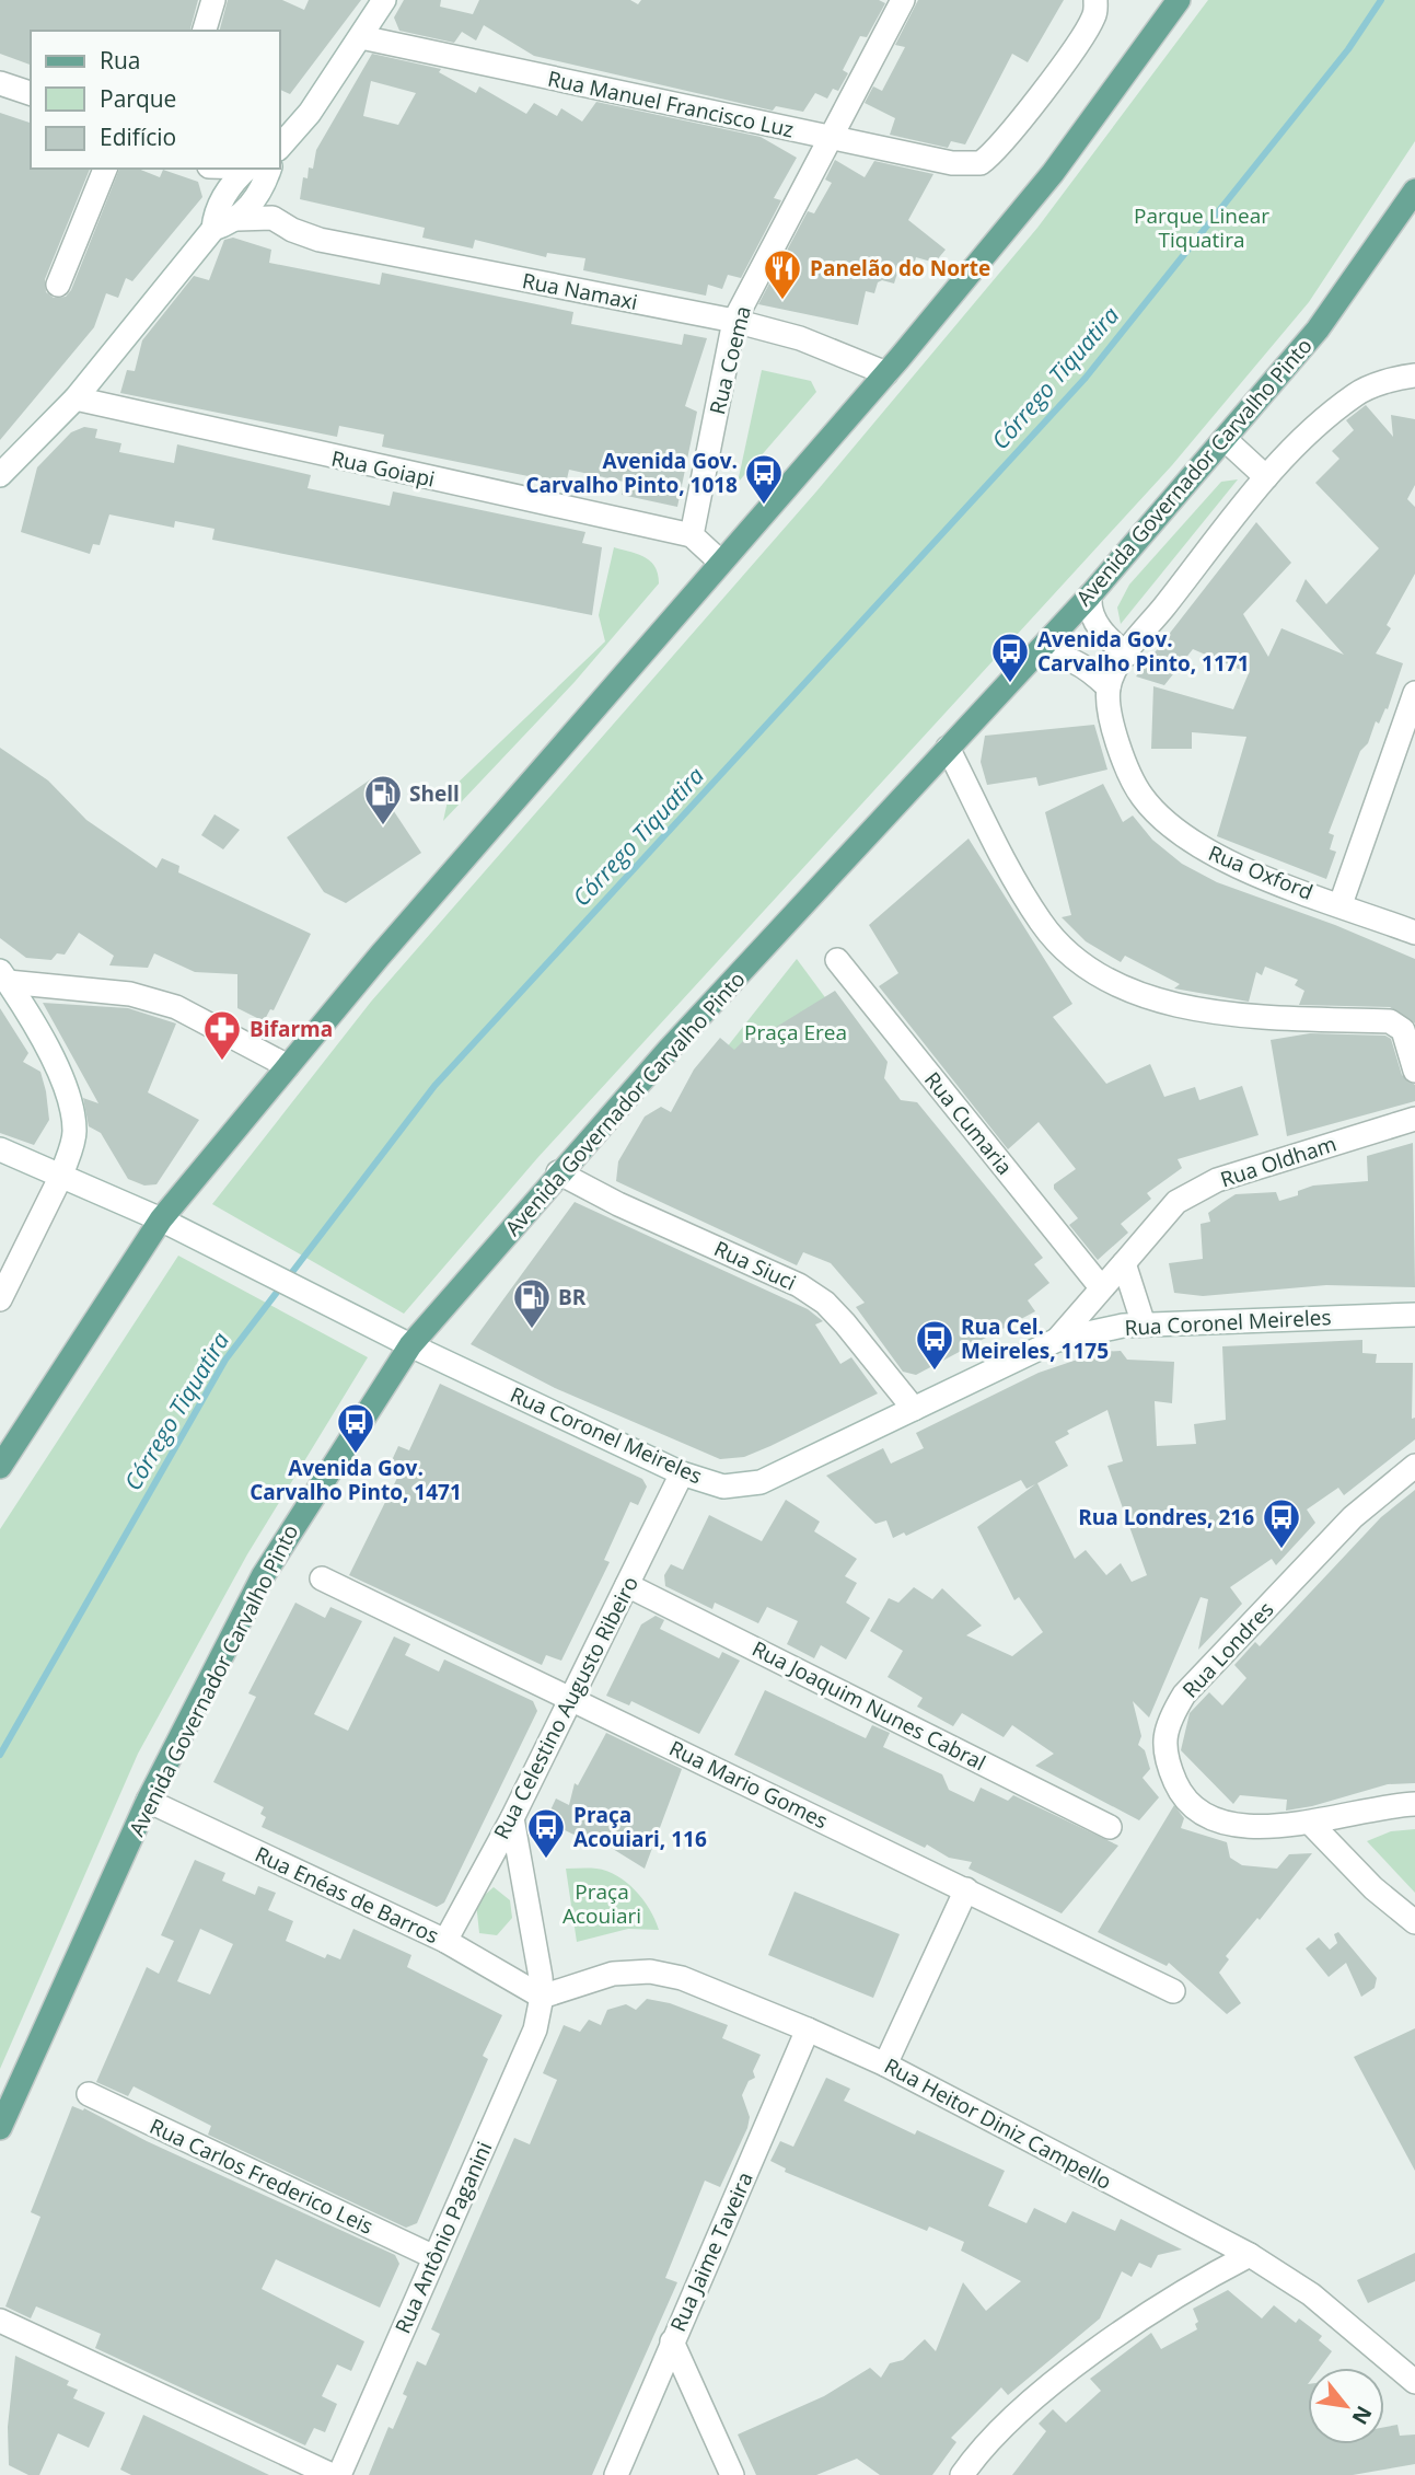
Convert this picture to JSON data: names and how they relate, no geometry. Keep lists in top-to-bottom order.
{
  "streets": {
    "main road": ["Avenida Governador Carvalho Pinto"],
    "street": [
      "Rua Manuel Francisco Luz",
      "Rua Namaxi",
      "Rua Coema",
      "Rua Goiapi",
      "Rua Oxford",
      "Rua Cumaria",
      "Rua Oldham",
      "Rua Siuci",
      "Rua Coronel Meireles",
      "Rua Londres",
      "Rua Joaquim Nunes Cabral",
      "Rua Celestino Augusto Ribeiro",
      "Rua Mario Gomes",
      "Rua Enéas de Barros",
      "Rua Heitor Diniz Campello",
      "Rua Carlos Frederico Leis",
      "Rua Antônio Paganini",
      "Rua Jaime Taveira"
    ]
  },
  "crossings": [
    ["Rua Manuel Francisco Luz", "Rua Coema"],
    ["Rua Namaxi", "Rua Coema"],
    ["Rua Coema", "Rua Goiapi"],
    ["Avenida Governador Carvalho Pinto", "Rua Siuci"],
    ["Avenida Governador Carvalho Pinto", "Rua Coronel Meireles"],
    ["Avenida Governador Carvalho Pinto", "Rua Enéas de Barros"],
    ["Rua Cumaria", "Rua Oldham"],
    ["Rua Oldham", "Rua Coronel Meireles"],
    ["Rua Siuci", "Rua Coronel Meireles"],
    ["Rua Coronel Meireles", "Rua Celestino Augusto Ribeiro"],
    ["Rua Joaquim Nunes Cabral", "Rua Celestino Augusto Ribeiro"],
    ["Rua Celestino Augusto Ribeiro", "Rua Mario Gomes"],
    ["Rua Celestino Augusto Ribeiro", "Rua Enéas de Barros"],
    ["Rua Enéas de Barros", "Rua Heitor Diniz Campello"],
    ["Rua Enéas de Barros", "Rua Antônio Paganini"],
    ["Rua Heitor Diniz Campello", "Rua Antônio Paganini"],
    ["Rua Heitor Diniz Campello", "Rua Jaime Taveira"],
    ["Rua Carlos Frederico Leis", "Rua Antônio Paganini"]
  ],
  "water": ["Córrego Tiquatira"],
  "parks": ["Parque Linear Tiquatira", "Praça Erea", "Praça Acouiari"],
  "places": {
    "restaurant": ["Panelão do Norte"],
    "bus stop": [
      "Avenida Gov. Carvalho Pinto, 1018",
      "Avenida Gov. Carvalho Pinto, 1171",
      "Rua Cel. Meireles, 1175",
      "Avenida Gov. Carvalho Pinto, 1471",
      "Rua Londres, 216",
      "Praça Acouiari, 116"
    ],
    "fuel station": ["Shell", "BR"],
    "pharmacy": ["Bifarma"]
  },
  "legend": ["Rua", "Parque", "Edifício"],
  "north": "bottom right"
}
